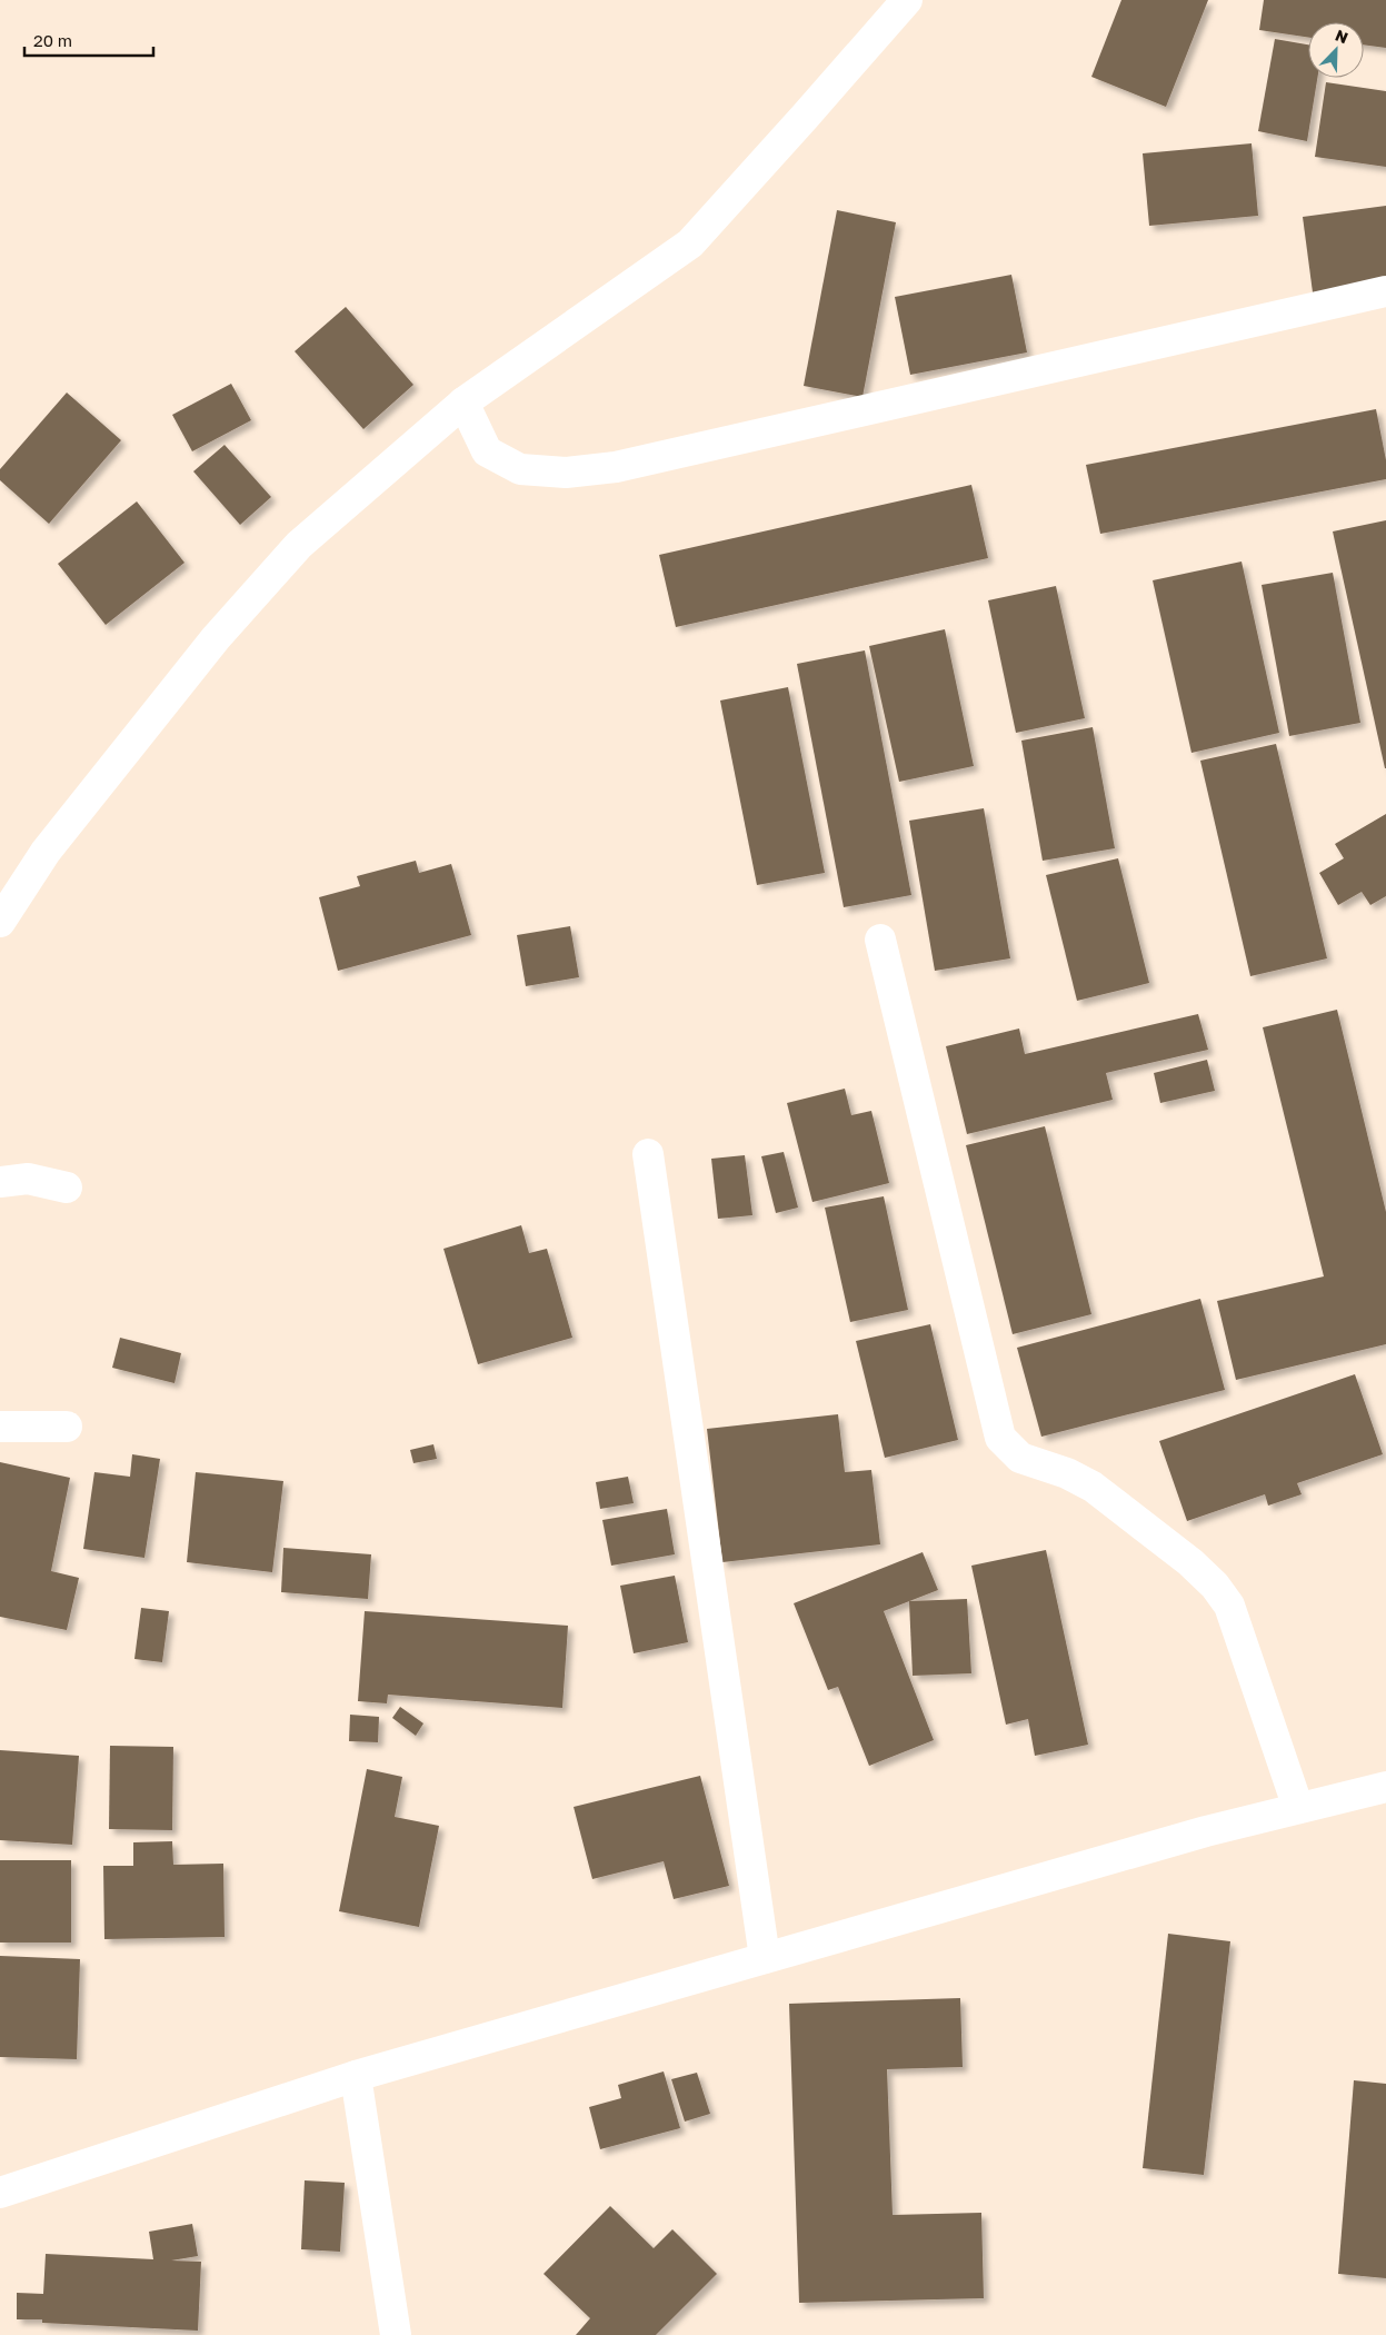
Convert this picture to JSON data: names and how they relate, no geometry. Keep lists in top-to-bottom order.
{
  "scale_bar": "20 m",
  "north": "top right"
}
